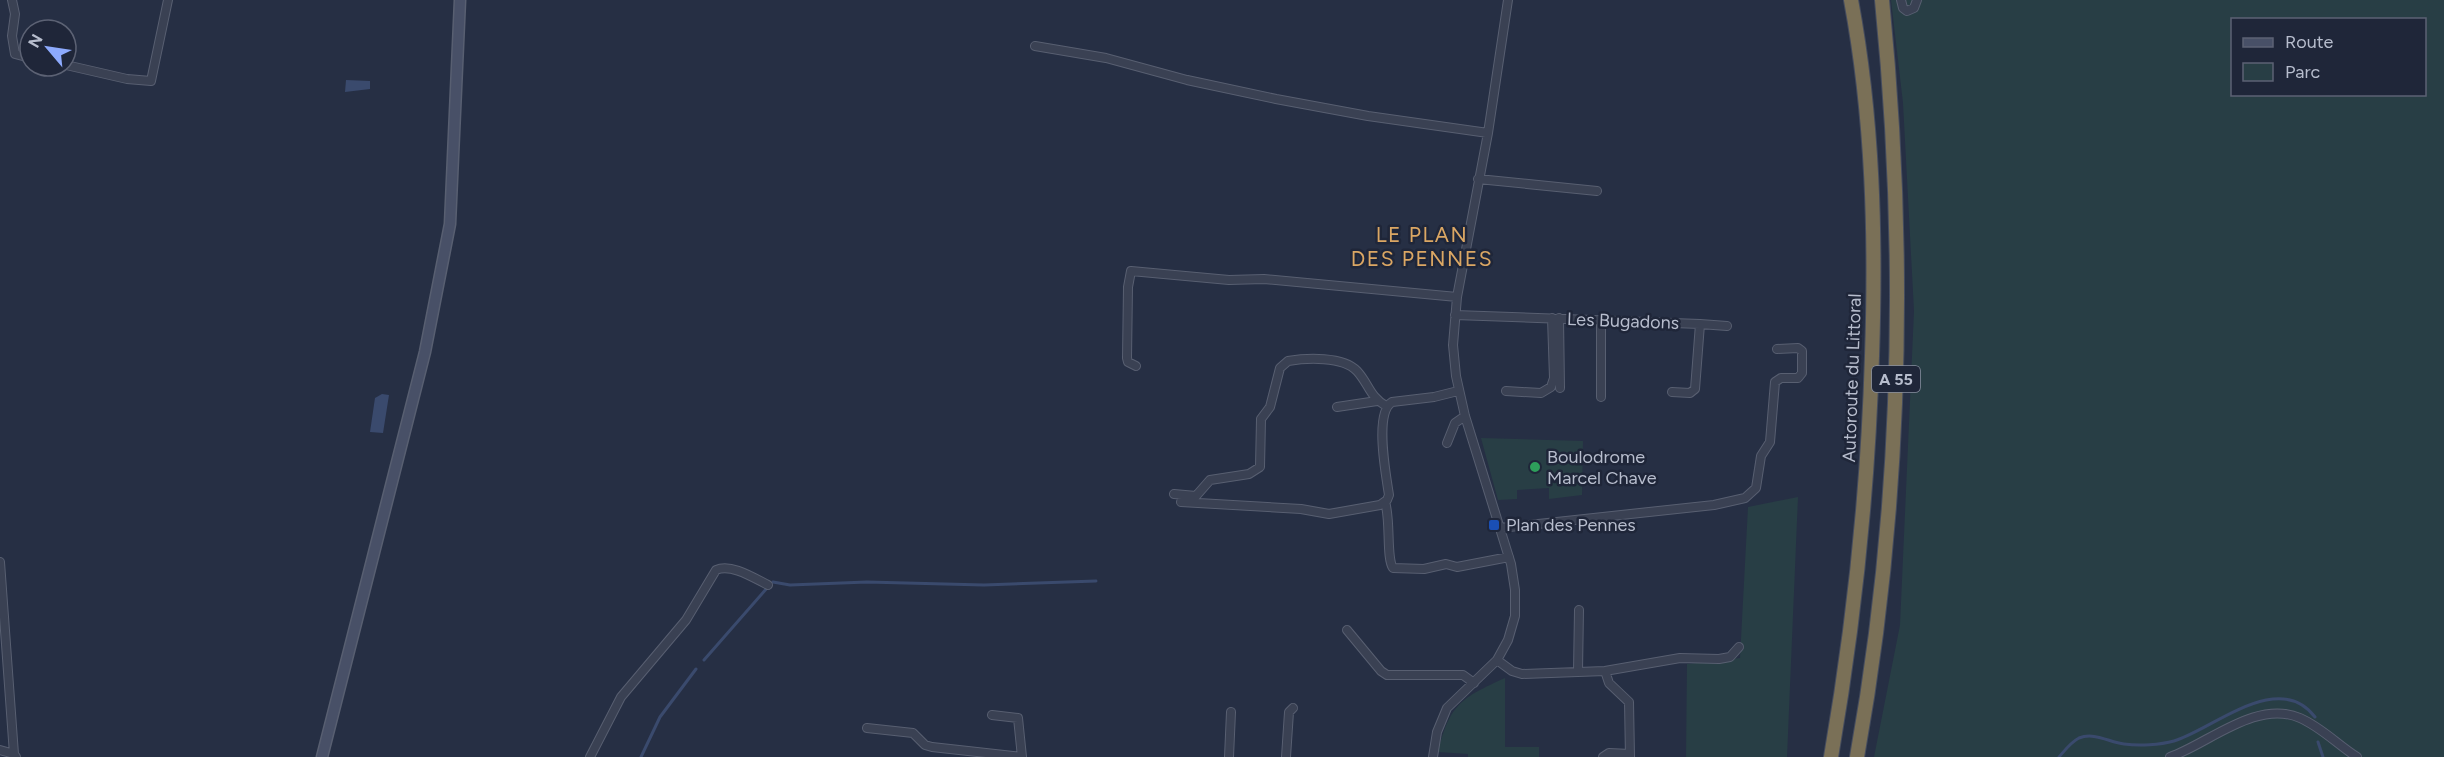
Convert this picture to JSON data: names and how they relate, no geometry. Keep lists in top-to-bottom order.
{
  "streets": {
    "highway": ["Autoroute du Littoral", "A 55"],
    "street": ["Les Bugadons"]
  },
  "districts": ["LE PLAN DES PENNES"],
  "places": {
    "other": ["Boulodrome Marcel Chave"],
    "transit": ["Plan des Pennes"]
  },
  "legend": ["Route", "Parc"],
  "north": "top left"
}
